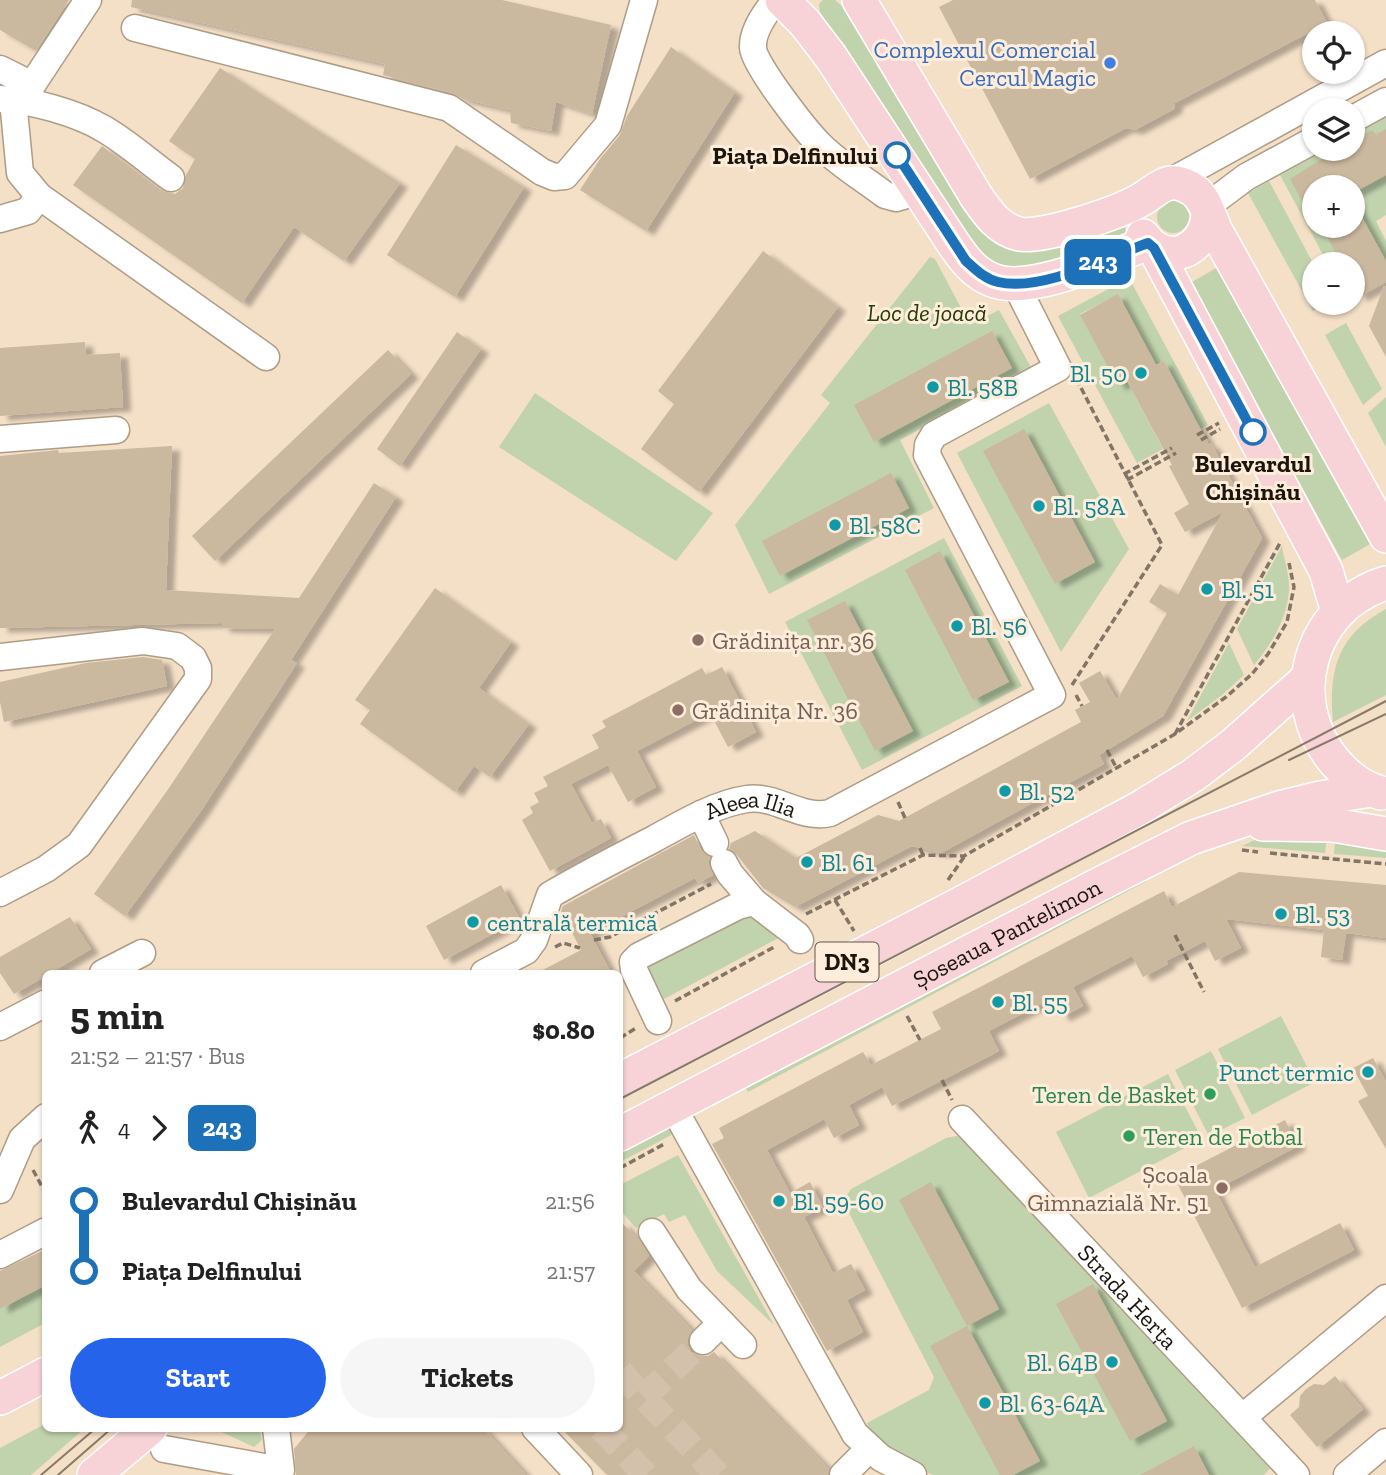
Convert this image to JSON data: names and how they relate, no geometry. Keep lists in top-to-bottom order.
{
  "streets": {
    "main road": ["Șoseaua Pantelimon", "DN3"],
    "street": ["Aleea Ilia", "Strada Herța"]
  },
  "crossings": [
    ["Șoseaua Pantelimon", "DN3"]
  ],
  "parks": ["Loc de joacă"],
  "places": [
    "Complexul Comercial Cercul Magic",
    "Piața Delfinului",
    "Bl. 50",
    "Bl. 58B",
    "Bulevardul Chișinău",
    "Bl. 58A",
    "Bl. 58C",
    "Bl. 51",
    "Bl. 56",
    "Grădinița nr. 36",
    "Grădinița Nr. 36",
    "Bl. 52",
    "Bl. 61",
    "Bl. 53",
    "centrală termică",
    "Bl. 55",
    "Punct termic",
    "Teren de Basket",
    "Teren de Fotbal",
    "Școala Gimnazială Nr. 51",
    "Bl. 59-60",
    "Bl. 64B",
    "Bl. 63-64A"
  ],
  "lines": ["bus line 243"],
  "page": {
    "on_map": "243",
    "map_buttons": ["+", "−"],
    "heading": ["5 min", "21:52 – 21:57 · Bus", "$0.80"],
    "legs": ["4", "243"],
    "list": [
      {
        "name": "Bulevardul Chișinău",
        "value": "21:56"
      },
      {
        "name": "Piața Delfinului",
        "value": "21:57"
      }
    ],
    "buttons": ["Start", "Tickets"]
  }
}
